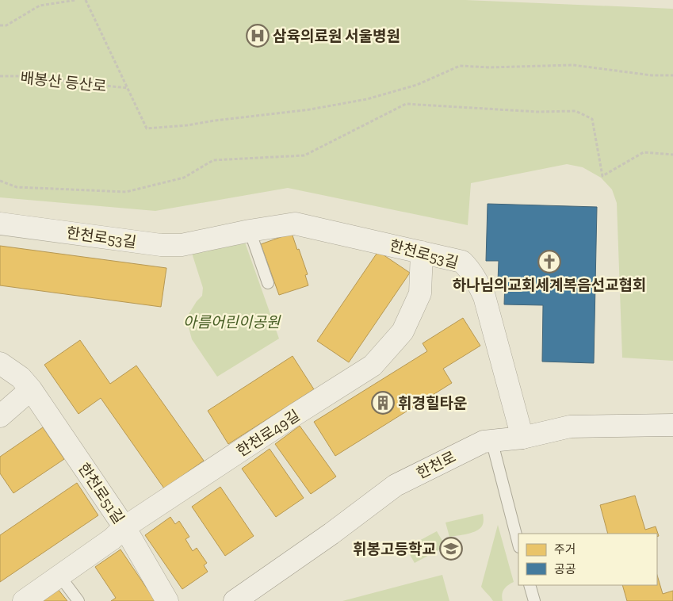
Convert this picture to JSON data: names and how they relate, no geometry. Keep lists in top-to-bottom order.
{
  "streets": {
    "street": [
      "한천로53길",
      "한천로49길",
      "한천로",
      "한천로51길"
    ],
    "path": ["배봉산 등산로"]
  },
  "crossings": [
    ["한천로53길", "한천로49길"],
    ["한천로53길", "한천로"],
    ["한천로49길", "한천로51길"]
  ],
  "parks": ["아름어린이공원"],
  "places": {
    "hospital": ["삼육의료원 서울병원"],
    "church": ["하나님의교회세계복음선교협회"],
    "building": ["휘경힐타운"],
    "school or university": ["휘봉고등학교"]
  },
  "legend": ["주거", "공공"]
}
